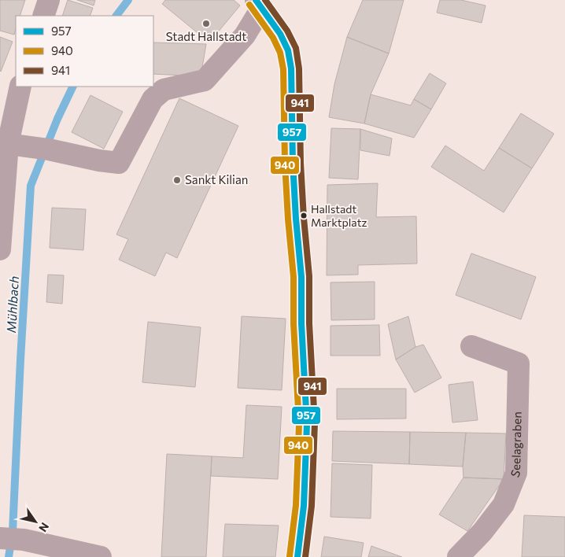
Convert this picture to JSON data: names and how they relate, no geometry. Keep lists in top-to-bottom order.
{
  "streets": {
    "street": ["Seelagraben"]
  },
  "water": ["Mühlbach"],
  "places": ["Stadt Hallstadt", "Sankt Kilian", "Hallstadt Marktplatz"],
  "lines": ["transit line 957", "transit line 941", "transit line 940"],
  "legend": ["957", "940", "941"],
  "north": "bottom right"
}
